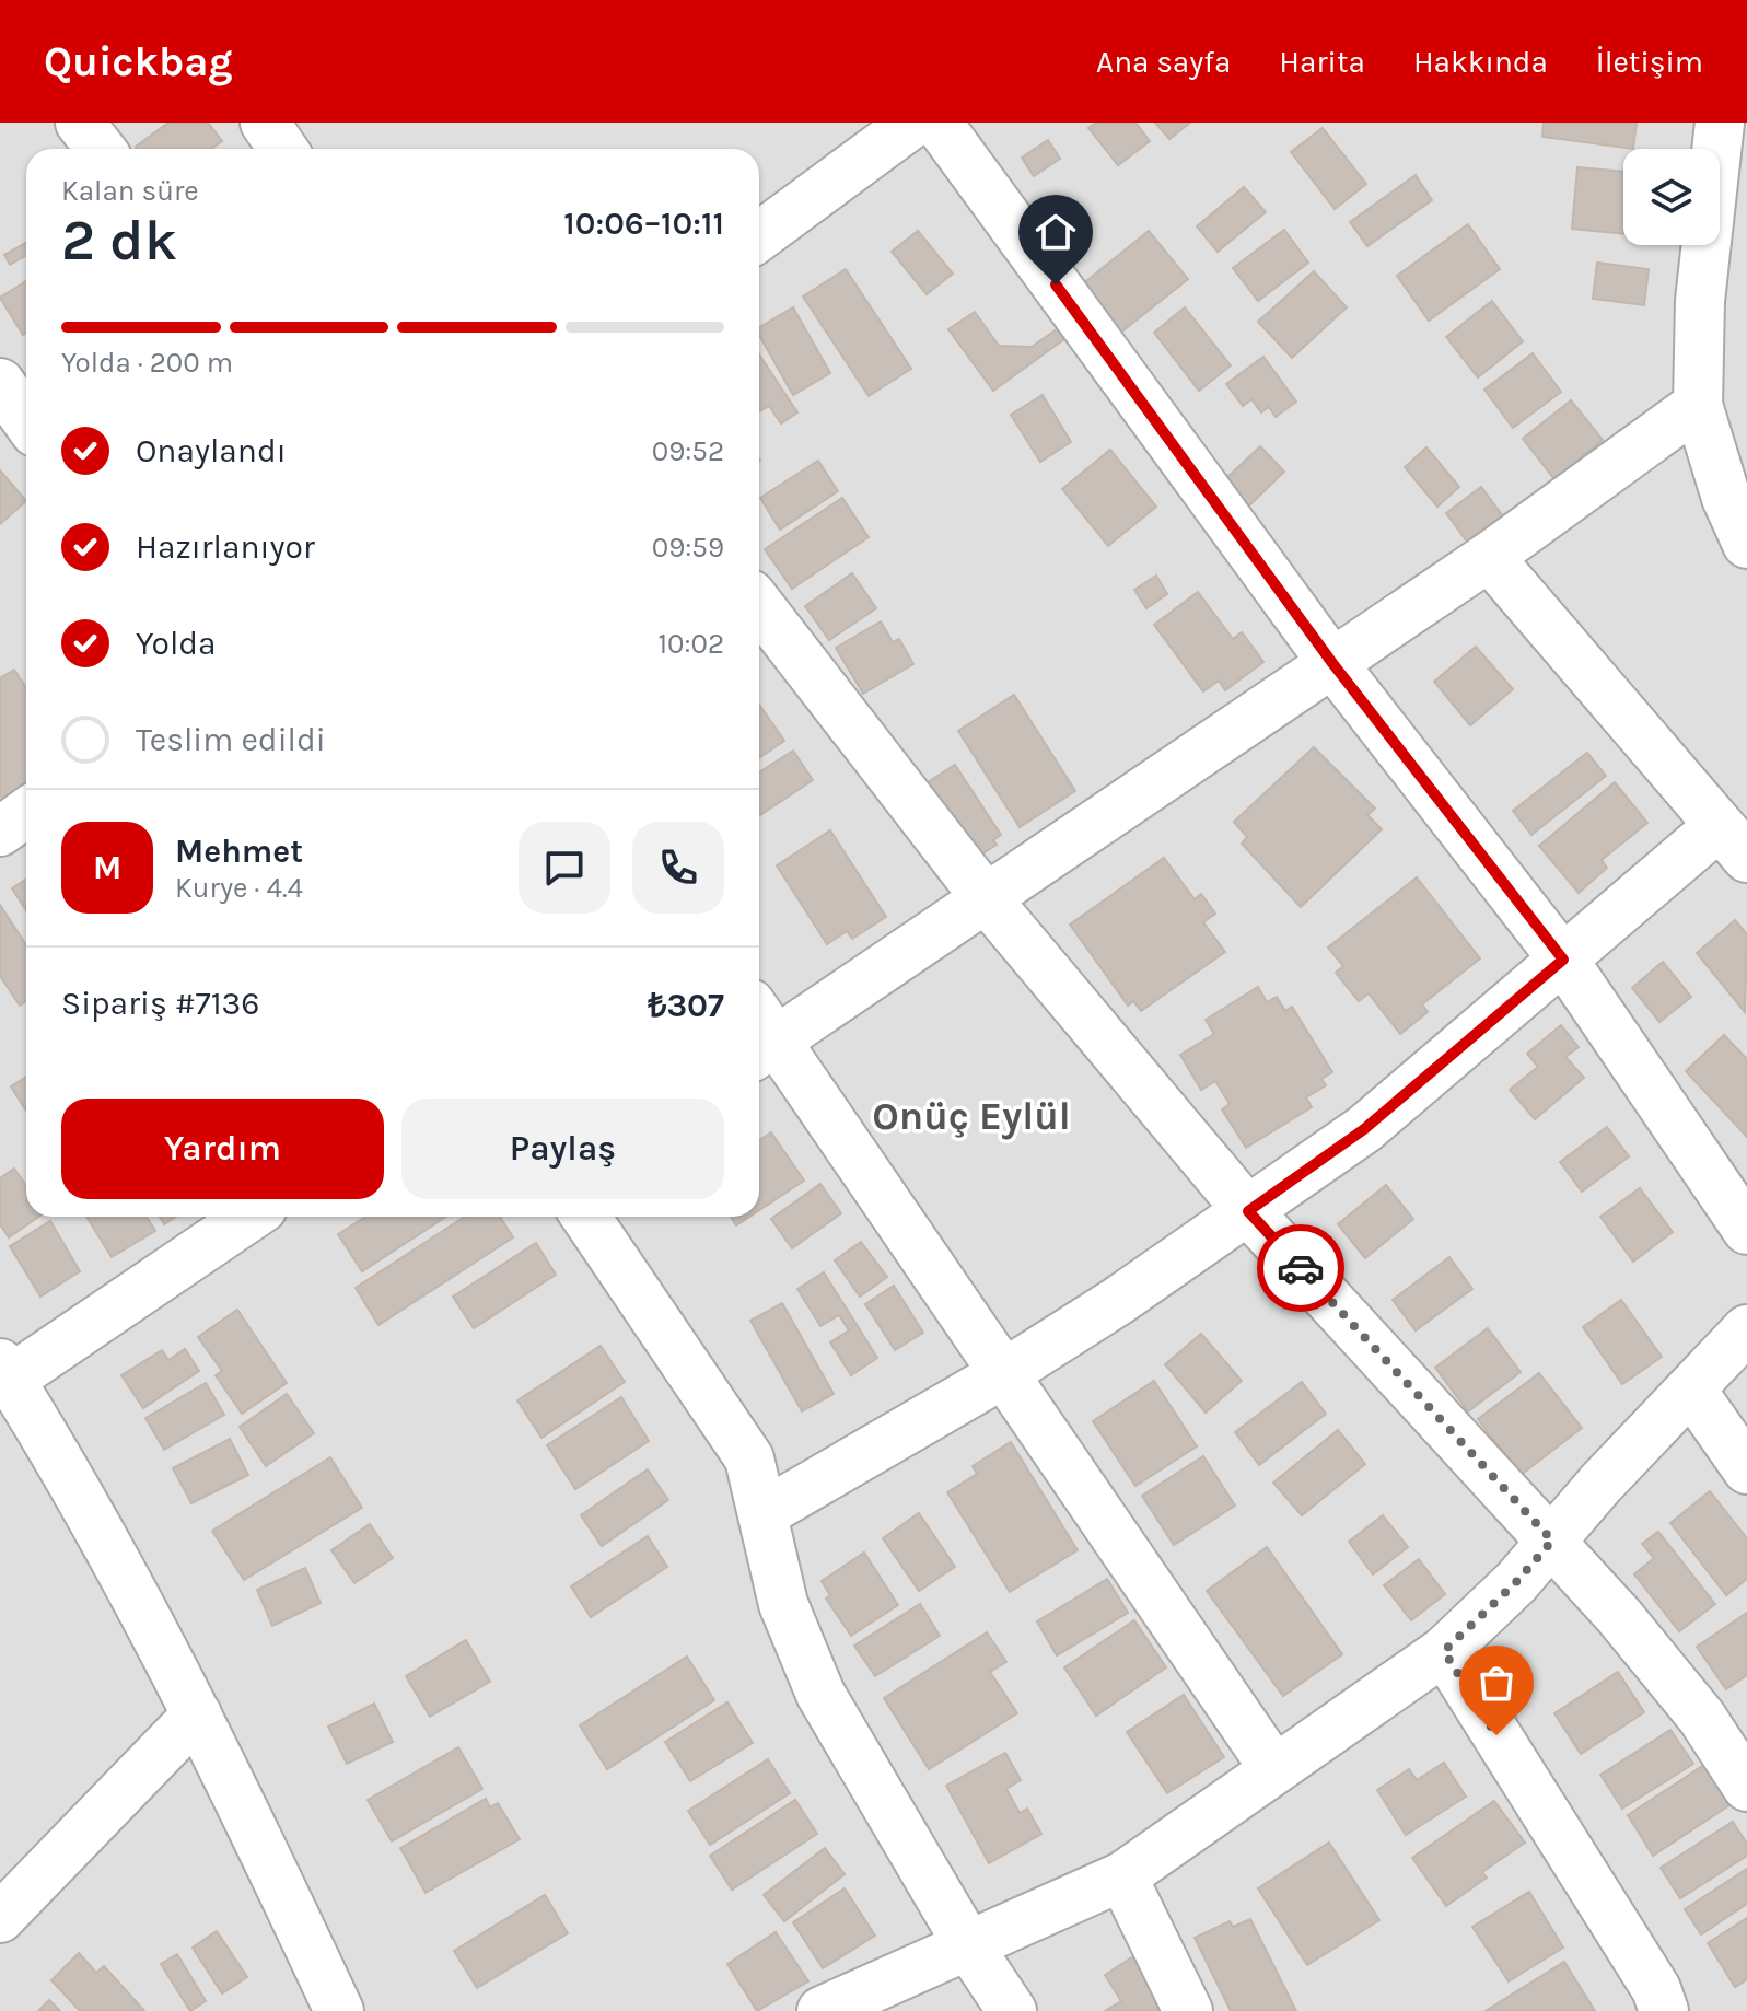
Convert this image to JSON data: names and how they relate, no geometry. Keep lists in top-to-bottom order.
{
  "districts": ["Onüç Eylül"],
  "page": {
    "header": "Quickbag",
    "nav": [
      "Ana sayfa",
      "Harita",
      "Hakkında",
      "İletişim"
    ],
    "heading": ["2 dk", "Kalan süre", "10:06–10:11"],
    "panel": [
      "Mehmet",
      "Kurye · 4.4",
      "Sipariş #7136",
      "₺307"
    ],
    "bar": "Yolda · 200 m",
    "list": [
      ["Onaylandı", "09:52"],
      ["Hazırlanıyor", "09:59"],
      ["Yolda", "10:02"],
      "Teslim edildi"
    ],
    "round": "M",
    "buttons": ["Yardım", "Paylaş"]
  }
}
